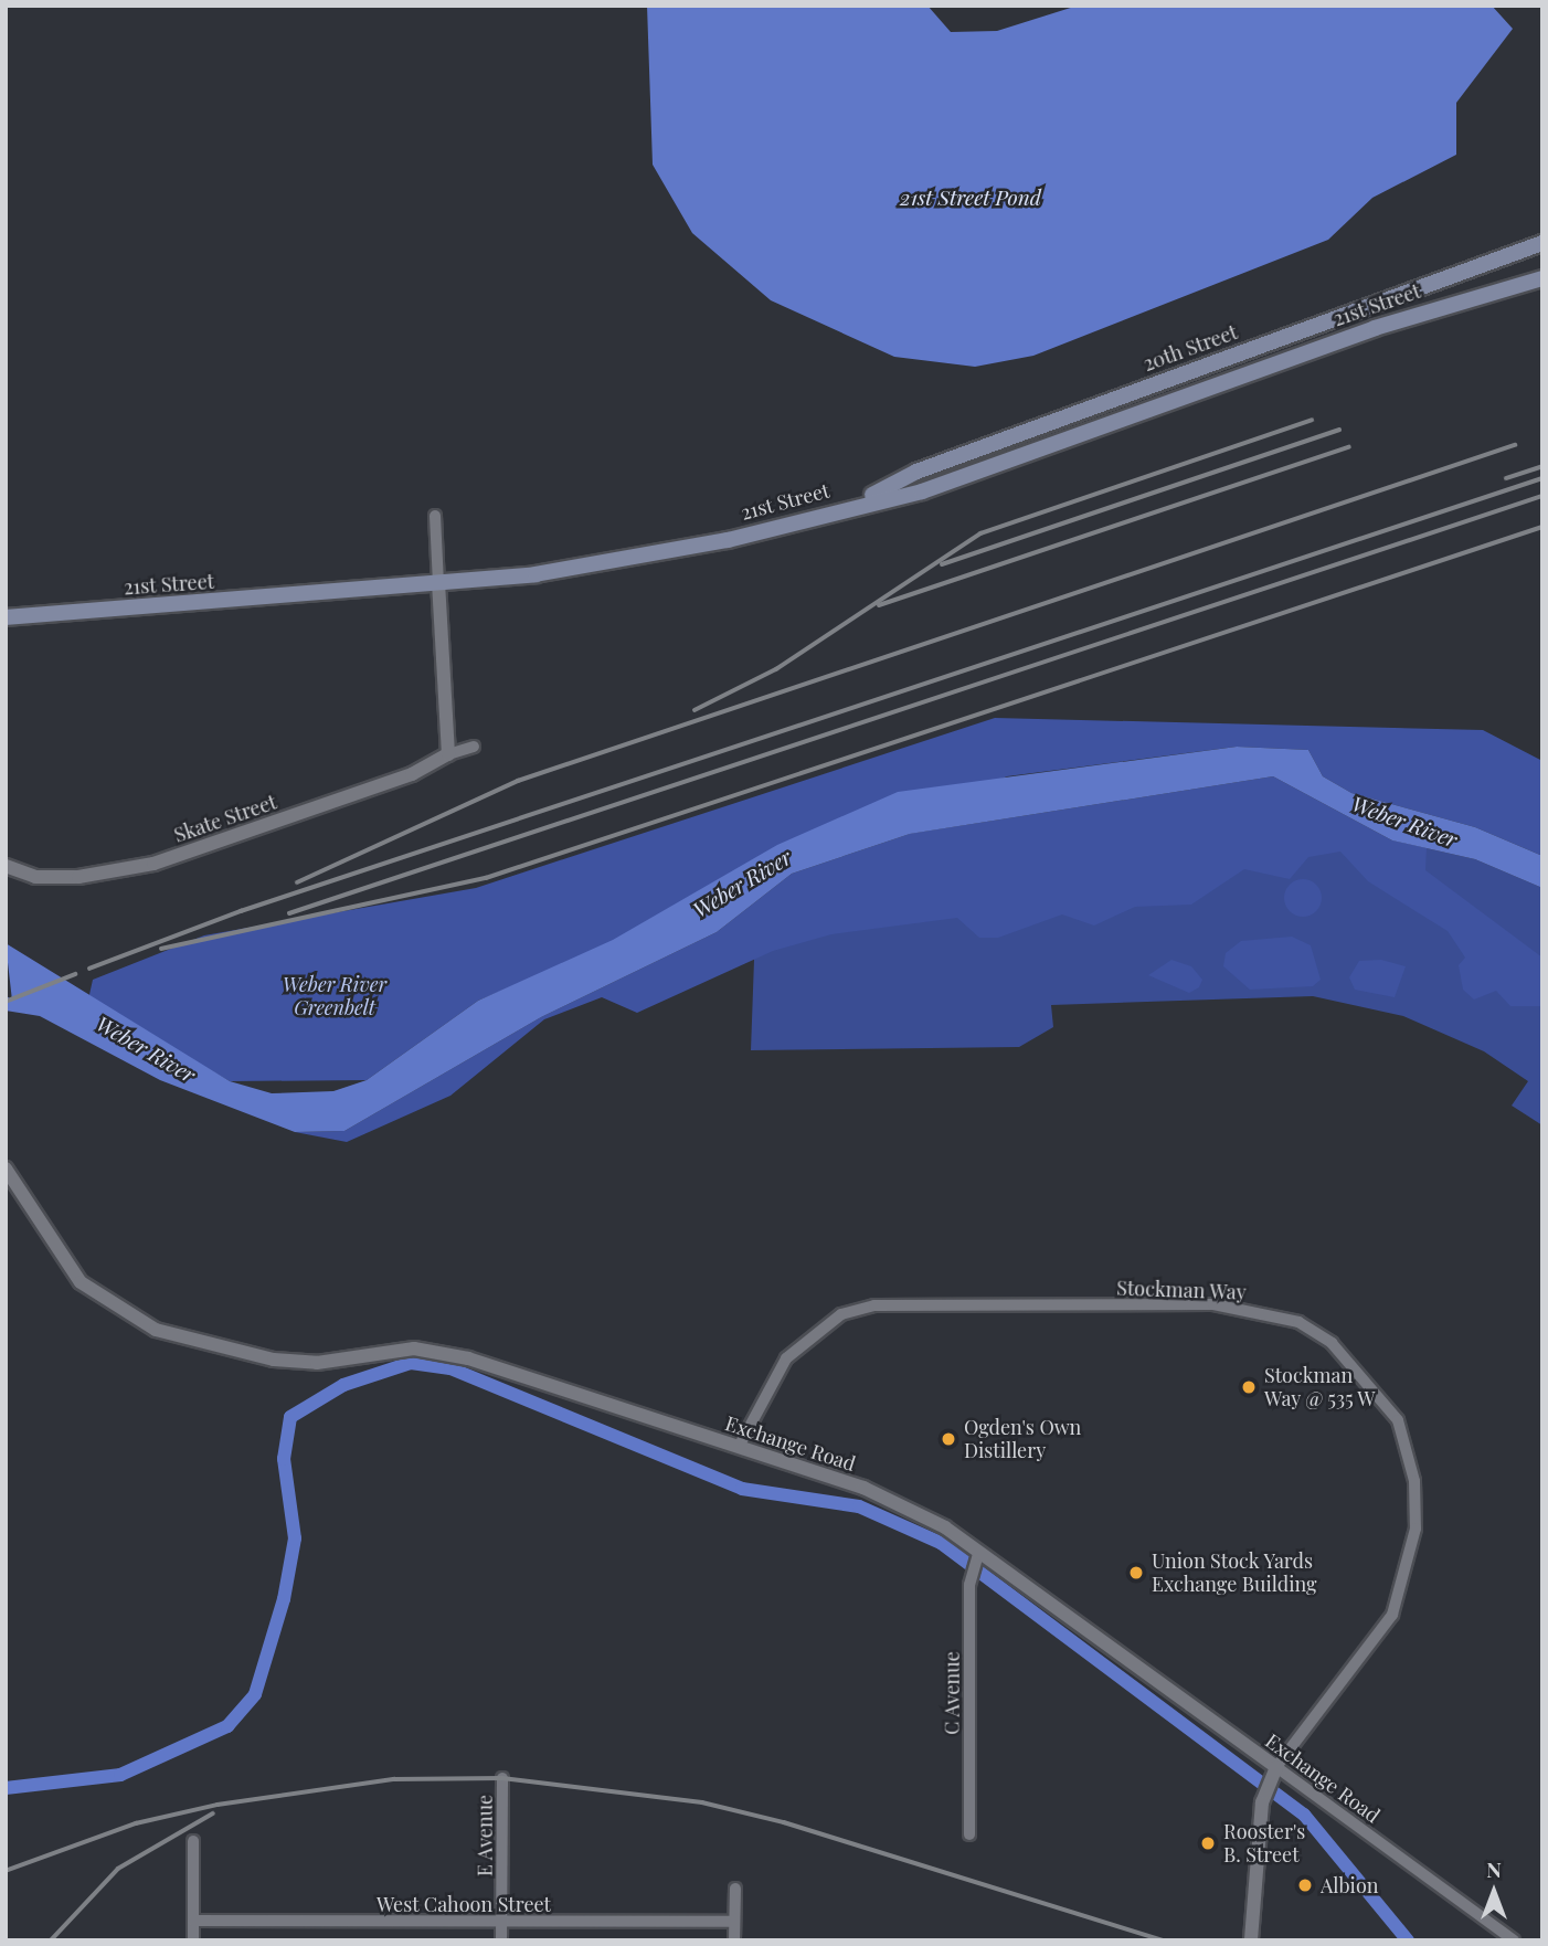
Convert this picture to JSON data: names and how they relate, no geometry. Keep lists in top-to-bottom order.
{
  "streets": {
    "main road": ["21st Street", "20th Street"],
    "street": [
      "Skate Street",
      "Stockman Way",
      "Exchange Road",
      "C Avenue",
      "E Avenue",
      "West Cahoon Street"
    ]
  },
  "crossings": [
    ["21st Street", "20th Street"],
    ["Stockman Way", "Exchange Road"],
    ["Exchange Road", "C Avenue"],
    ["E Avenue", "West Cahoon Street"]
  ],
  "water": ["21st Street Pond", "Weber River"],
  "parks": ["Weber River Greenbelt"],
  "places": [
    "Stockman Way @ 535 W",
    "Ogden's Own Distillery",
    "Union Stock Yards Exchange Building",
    "Rooster's B. Street",
    "Albion"
  ],
  "north": "top"
}
